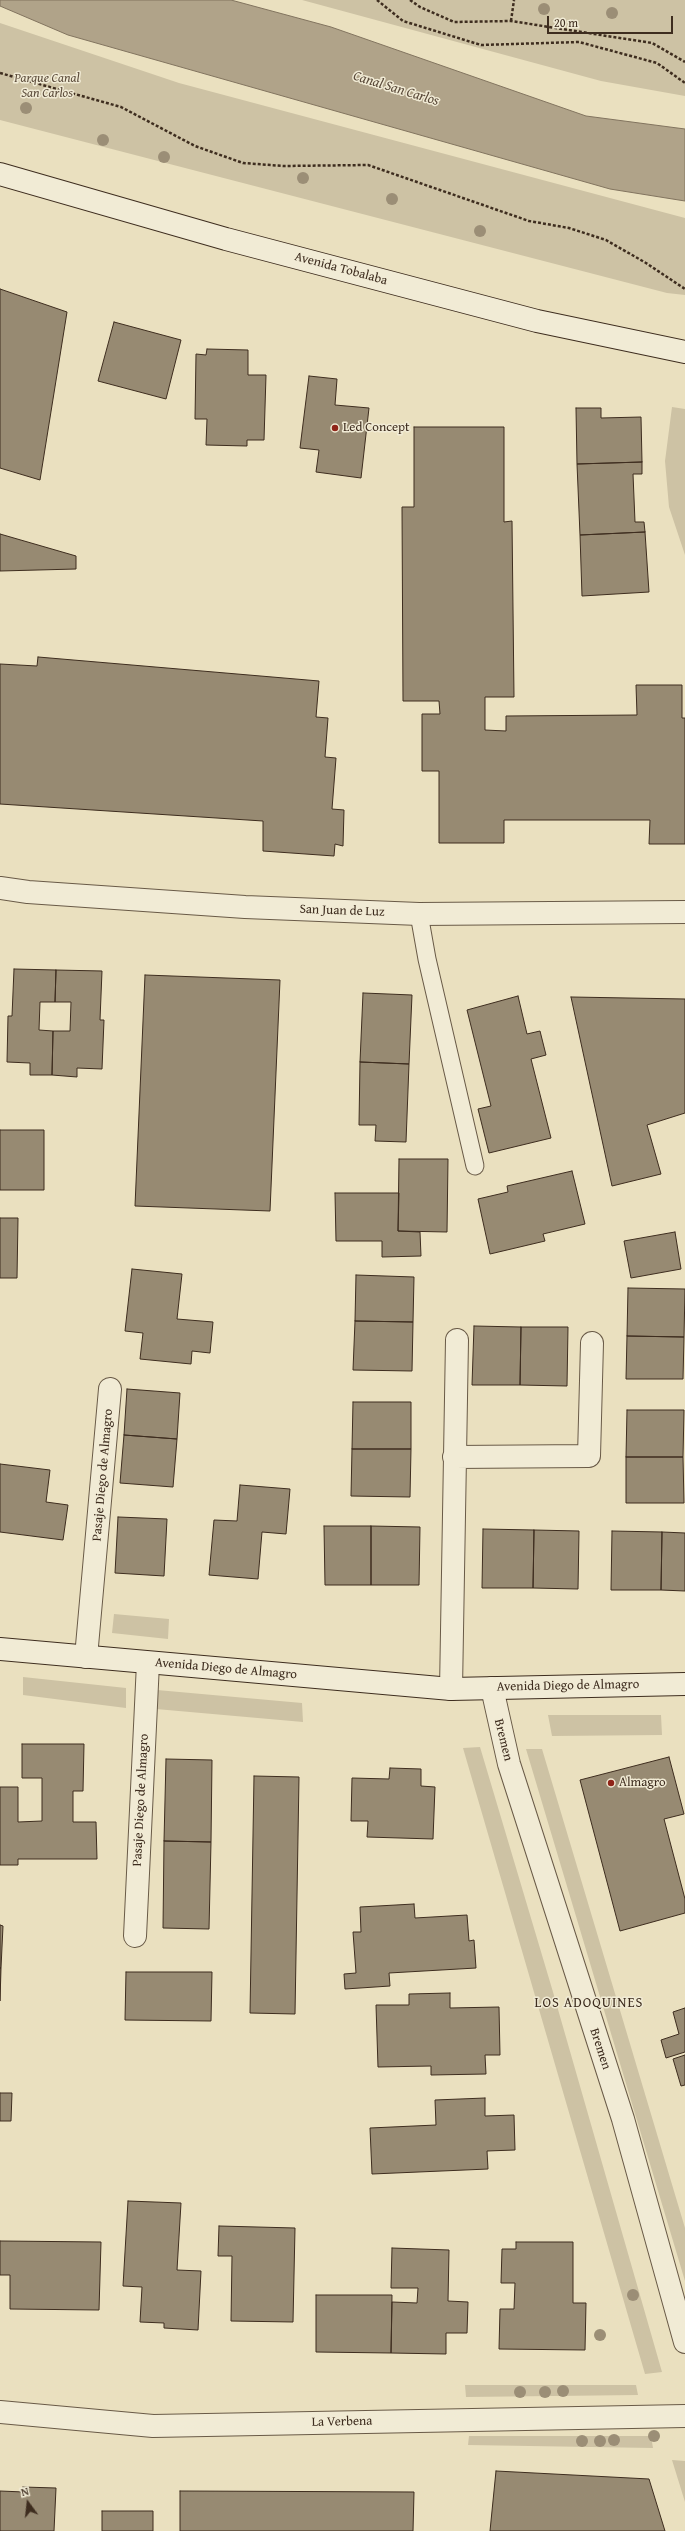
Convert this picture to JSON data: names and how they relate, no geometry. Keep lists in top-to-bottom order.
{
  "streets": {
    "street": [
      "Avenida Tobalaba",
      "San Juan de Luz",
      "Pasaje Diego de Almagro",
      "Avenida Diego de Almagro",
      "Bremen",
      "La Verbena"
    ]
  },
  "crossings": [
    ["Pasaje Diego de Almagro", "Avenida Diego de Almagro"],
    ["Avenida Diego de Almagro", "Bremen"]
  ],
  "districts": ["LOS ADOQUINES"],
  "water": ["Canal San Carlos"],
  "parks": ["Parque Canal San Carlos"],
  "places": ["Led Concept", "Almagro"],
  "scale_bar": "20 m",
  "north": "top"
}
